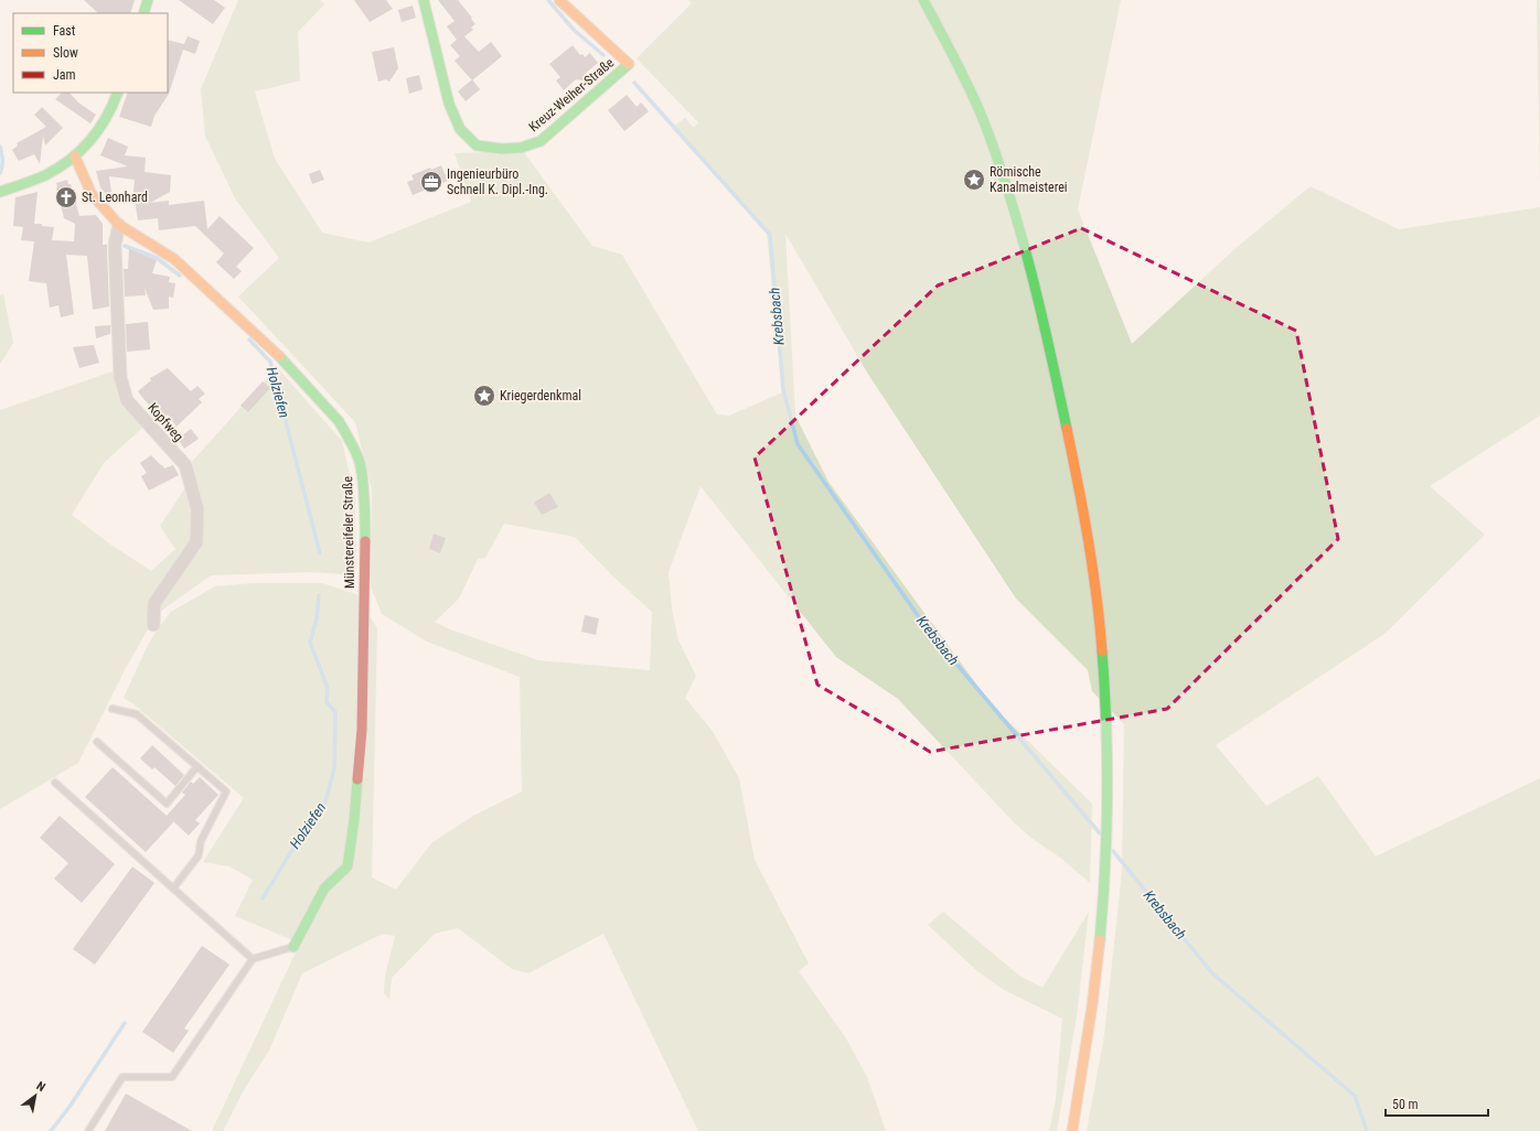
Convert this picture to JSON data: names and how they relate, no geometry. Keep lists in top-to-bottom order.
{
  "streets": {
    "street": ["Kreuz-Weiher-Straße", "Kopfweg", "Münstereifeler Straße"]
  },
  "crossings": [
    ["Kopfweg", "Münstereifeler Straße"]
  ],
  "water": ["Krebsbach", "Holziefen"],
  "places": {
    "place": ["Römische Kanalmeisterei", "Kriegerdenkmal"],
    "office": ["Ingenieurbüro Schnell K. Dipl.-Ing."],
    "church": ["St. Leonhard"]
  },
  "legend": ["Fast", "Slow", "Jam"],
  "scale_bar": "50 m",
  "north": "top right"
}
